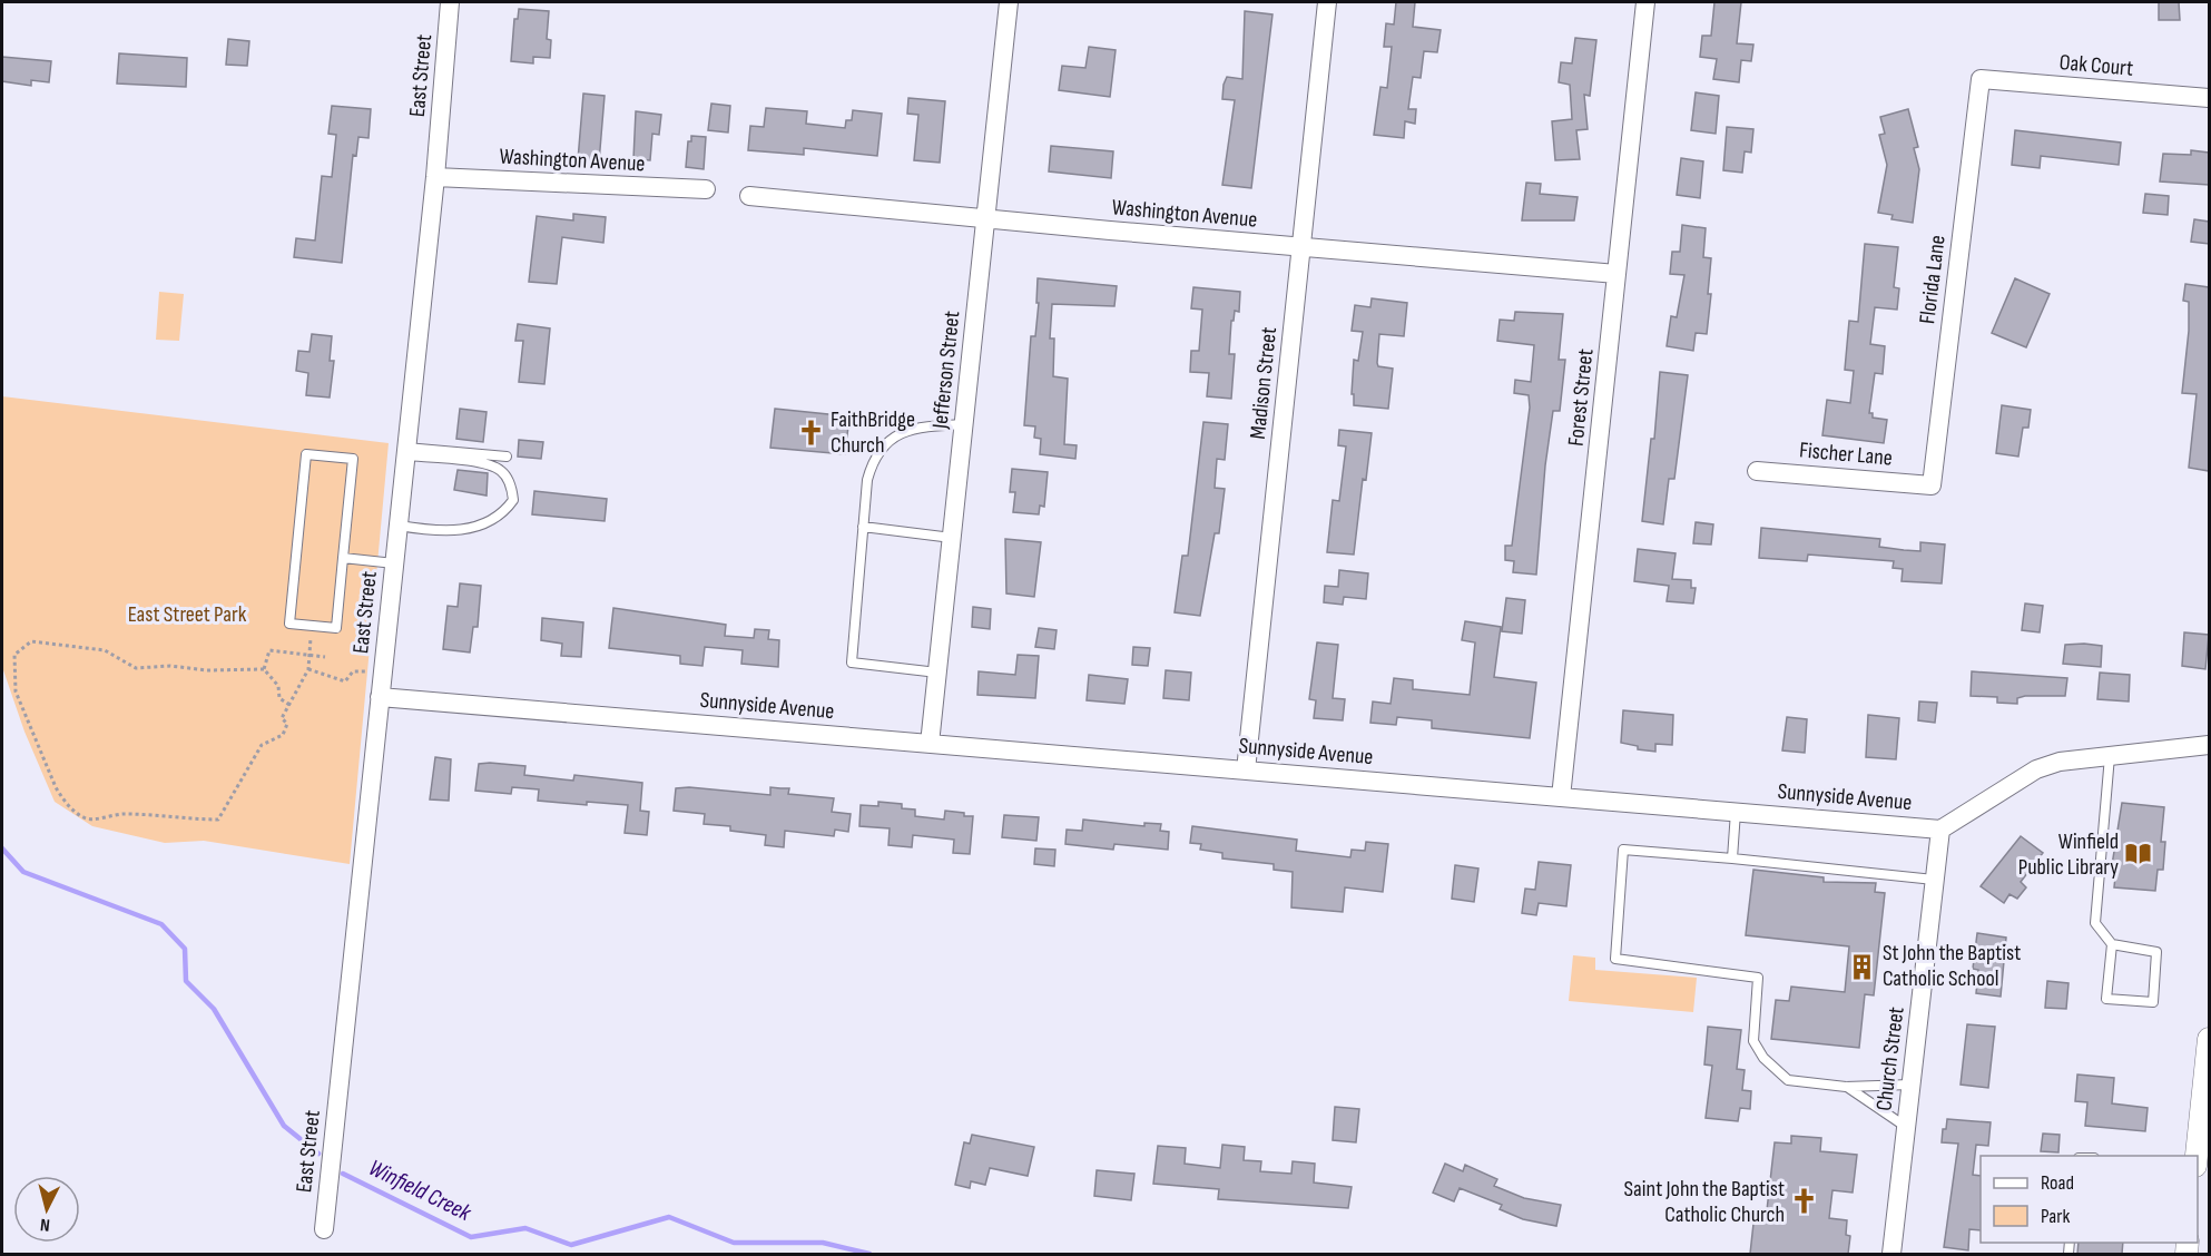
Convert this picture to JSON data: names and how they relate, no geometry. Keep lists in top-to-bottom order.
{
  "streets": {
    "street": [
      "Oak Court",
      "East Street",
      "Washington Avenue",
      "Florida Lane",
      "Jefferson Street",
      "Madison Street",
      "Forest Street",
      "Fischer Lane",
      "Sunnyside Avenue",
      "Church Street"
    ]
  },
  "crossings": [
    ["Oak Court", "Florida Lane"],
    ["East Street", "Washington Avenue"],
    ["East Street", "Sunnyside Avenue"],
    ["Washington Avenue", "Jefferson Street"],
    ["Washington Avenue", "Madison Street"],
    ["Washington Avenue", "Forest Street"],
    ["Florida Lane", "Fischer Lane"],
    ["Jefferson Street", "Sunnyside Avenue"],
    ["Madison Street", "Sunnyside Avenue"],
    ["Forest Street", "Sunnyside Avenue"],
    ["Sunnyside Avenue", "Church Street"]
  ],
  "water": ["Winfield Creek"],
  "parks": ["East Street Park"],
  "places": {
    "church": ["FaithBridge Church", "Saint John the Baptist Catholic Church"],
    "library": ["Winfield Public Library"],
    "building": ["St John the Baptist Catholic School"]
  },
  "legend": ["Road", "Park"],
  "north": "bottom"
}
